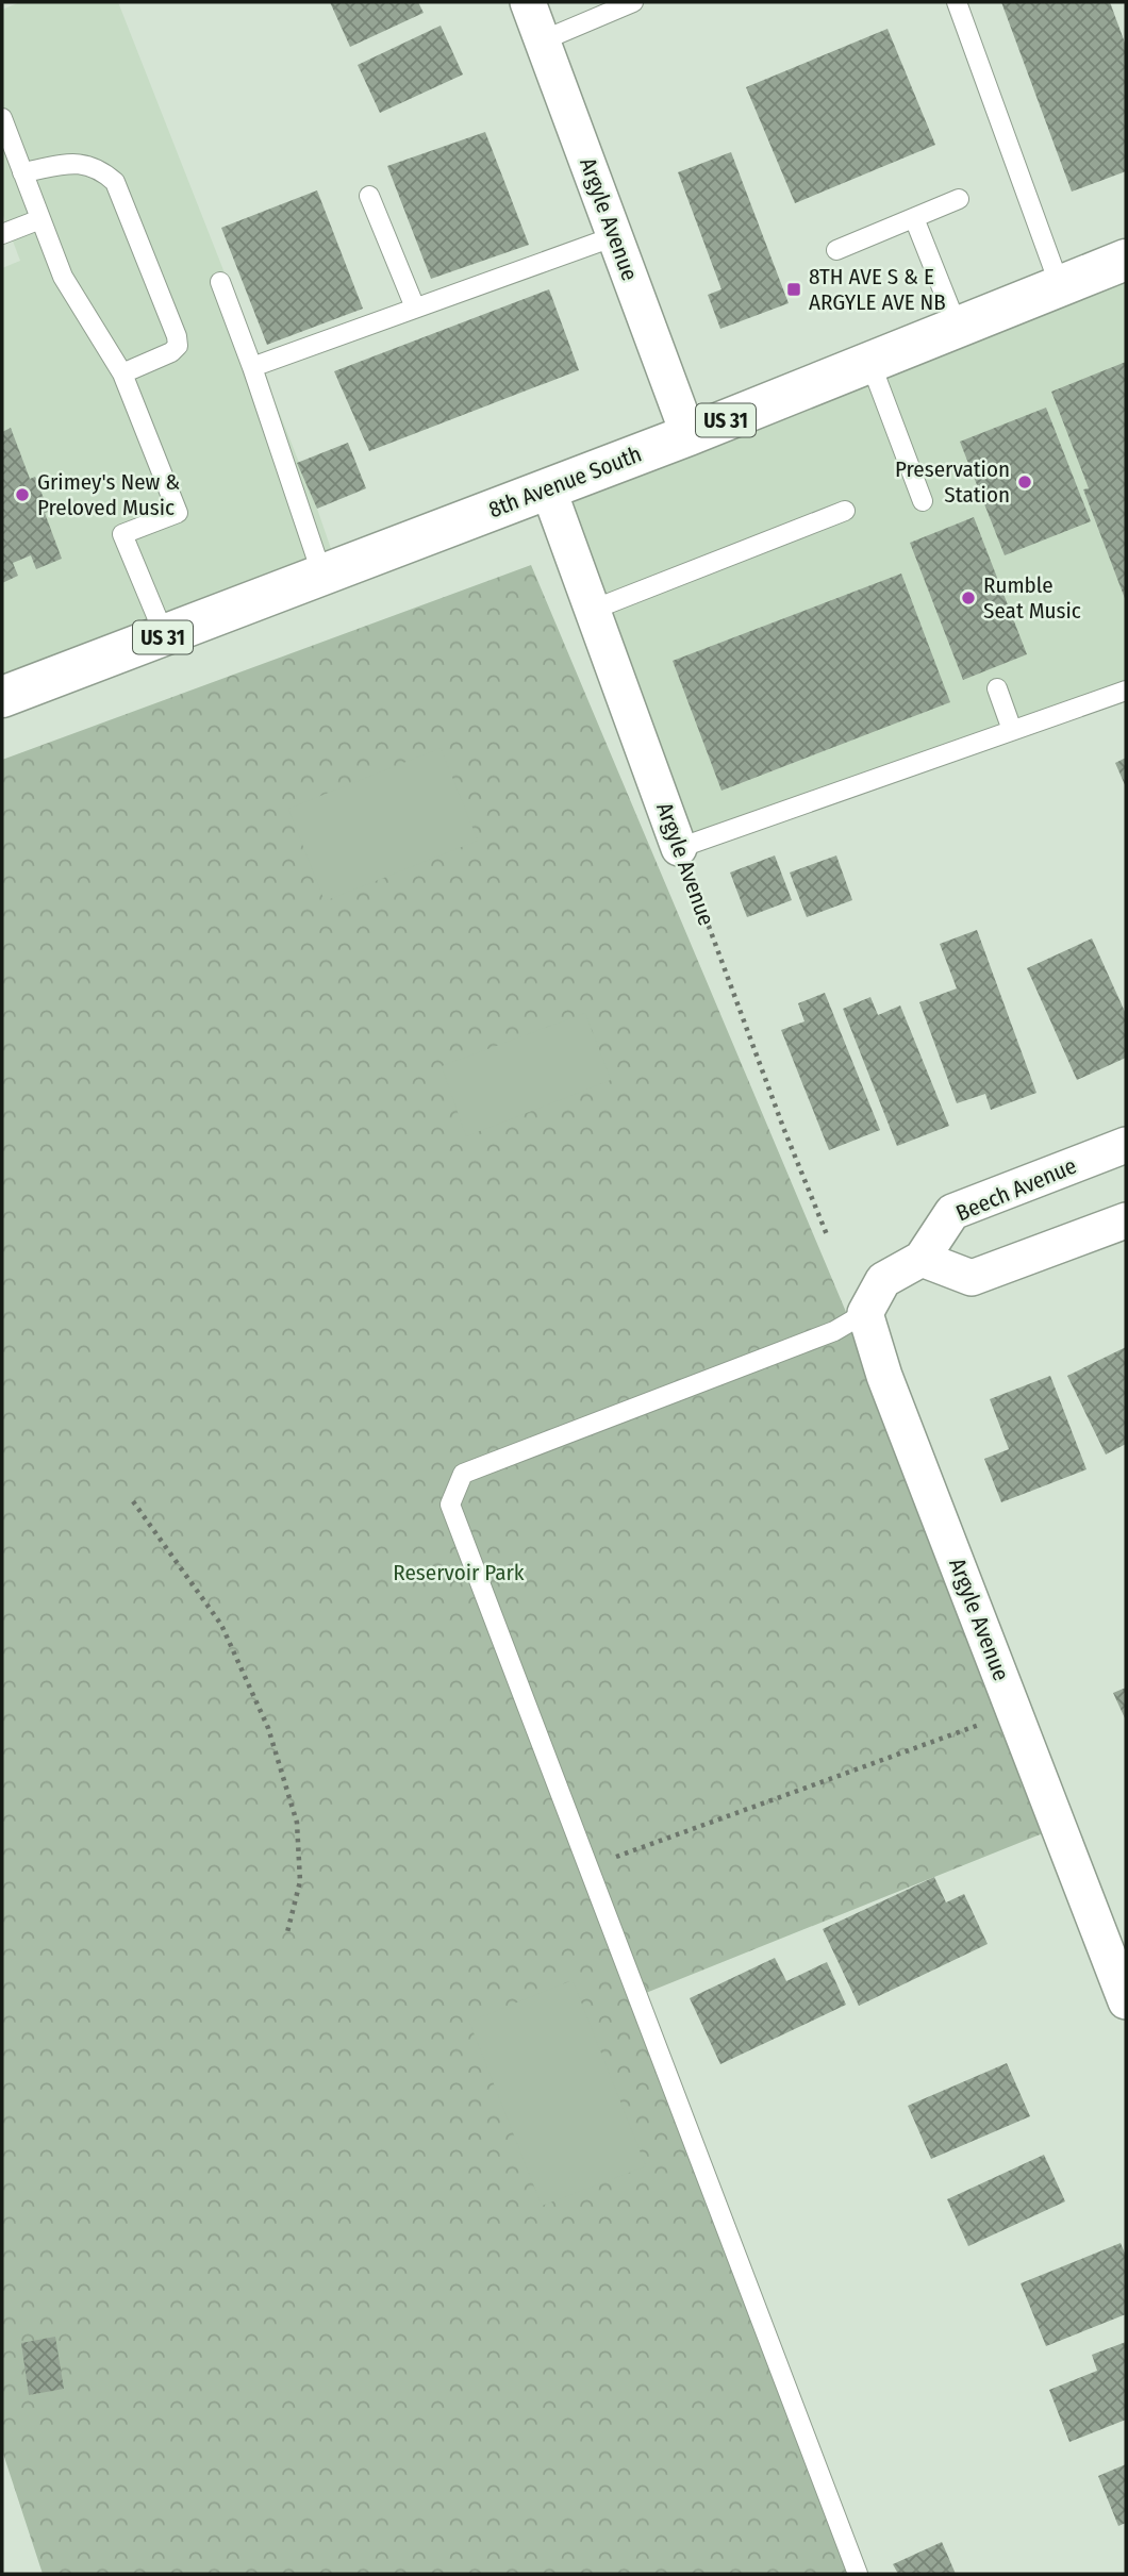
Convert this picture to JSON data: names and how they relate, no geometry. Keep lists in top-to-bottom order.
{
  "streets": {
    "main road": ["US 31", "8th Avenue South"],
    "street": ["Argyle Avenue", "Beech Avenue"]
  },
  "crossings": [
    ["Argyle Avenue", "8th Avenue South"]
  ],
  "parks": ["Reservoir Park"],
  "places": {
    "transit": ["8TH AVE S & E ARGYLE AVE NB"],
    "other": ["Preservation Station", "Grimey's New & Preloved Music", "Rumble Seat Music"]
  }
}
